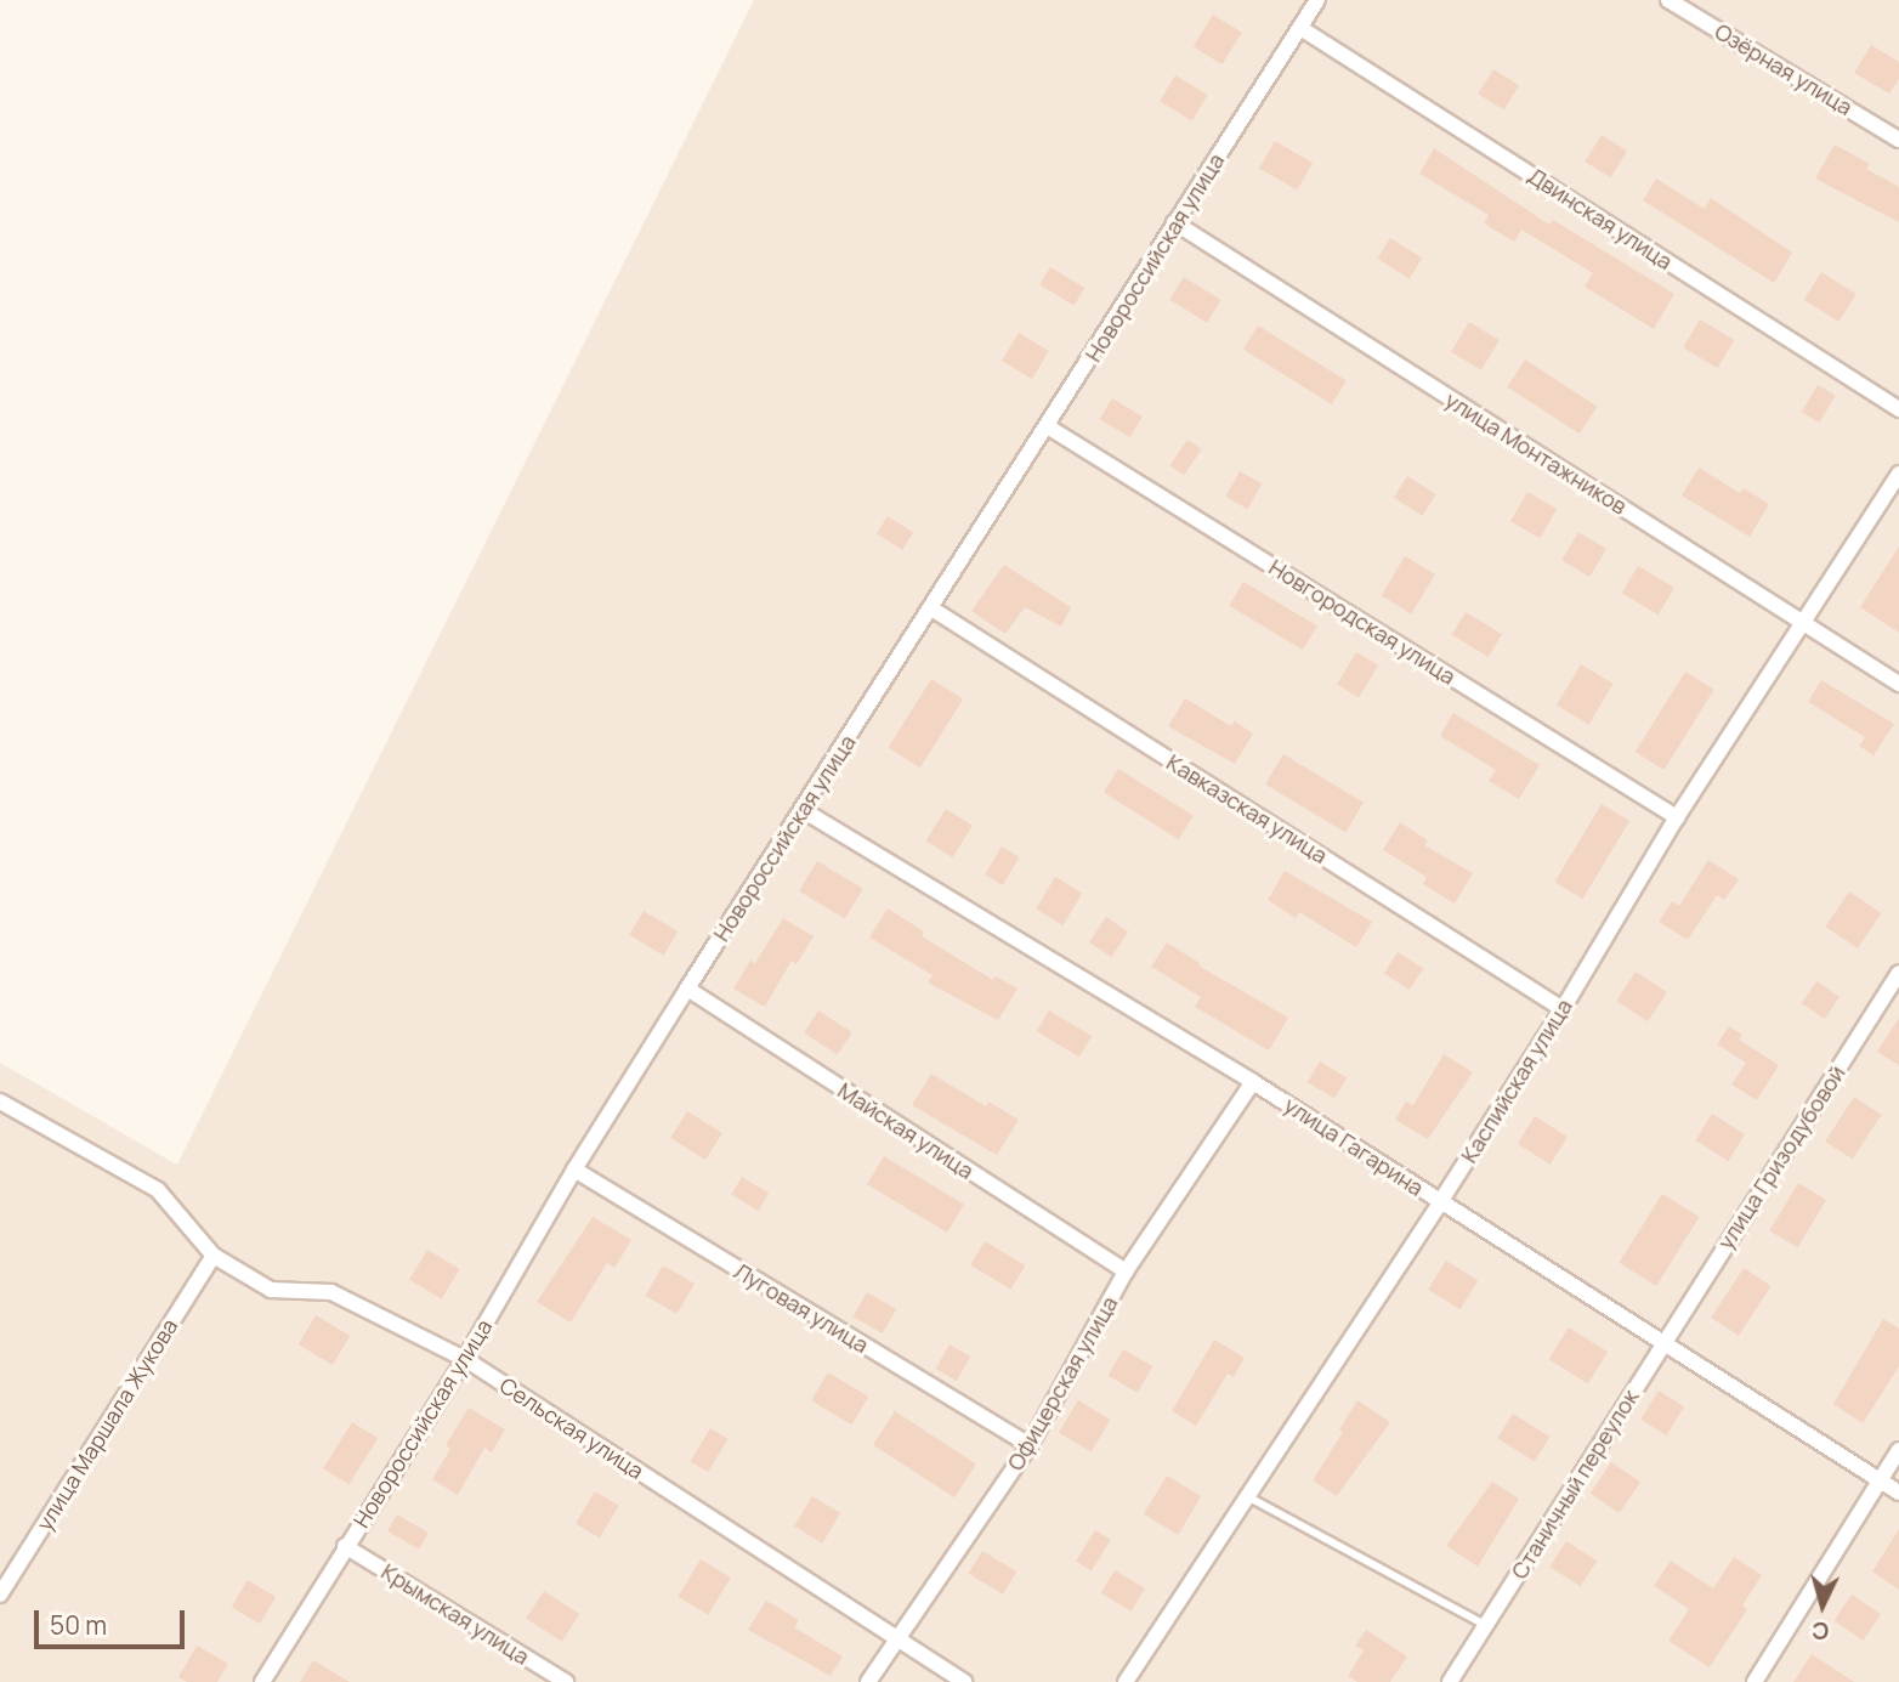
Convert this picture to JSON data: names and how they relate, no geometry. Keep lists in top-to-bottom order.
{
  "streets": {
    "street": [
      "Озёрная улица",
      "Двинская улица",
      "Новороссийская улица",
      "улица Монтажников",
      "Новгородская улица",
      "Кавказская улица",
      "Каспийская улица",
      "Майская улица",
      "улица Гагарина",
      "улица Гризодубовой",
      "Луговая улица",
      "Офицерская улица",
      "улица Маршала Жукова",
      "Сельская улица",
      "Станичный переулок",
      "Крымская улица"
    ]
  },
  "crossings": [
    ["Двинская улица", "Новороссийская улица"],
    ["Новороссийская улица", "улица Монтажников"],
    ["Новороссийская улица", "Новгородская улица"],
    ["Новороссийская улица", "Кавказская улица"],
    ["Новороссийская улица", "Майская улица"],
    ["Новороссийская улица", "улица Гагарина"],
    ["Новороссийская улица", "Луговая улица"],
    ["Новороссийская улица", "Сельская улица"],
    ["Новороссийская улица", "Крымская улица"],
    ["улица Монтажников", "Каспийская улица"],
    ["Новгородская улица", "Каспийская улица"],
    ["Кавказская улица", "Каспийская улица"],
    ["Каспийская улица", "улица Гагарина"],
    ["Майская улица", "Офицерская улица"],
    ["улица Гагарина", "улица Гризодубовой"],
    ["улица Гагарина", "Офицерская улица"],
    ["улица Гагарина", "Станичный переулок"],
    ["улица Гризодубовой", "Станичный переулок"],
    ["Луговая улица", "Офицерская улица"],
    ["Офицерская улица", "Сельская улица"],
    ["улица Маршала Жукова", "Сельская улица"]
  ],
  "scale_bar": "50 m",
  "north": "bottom"
}
